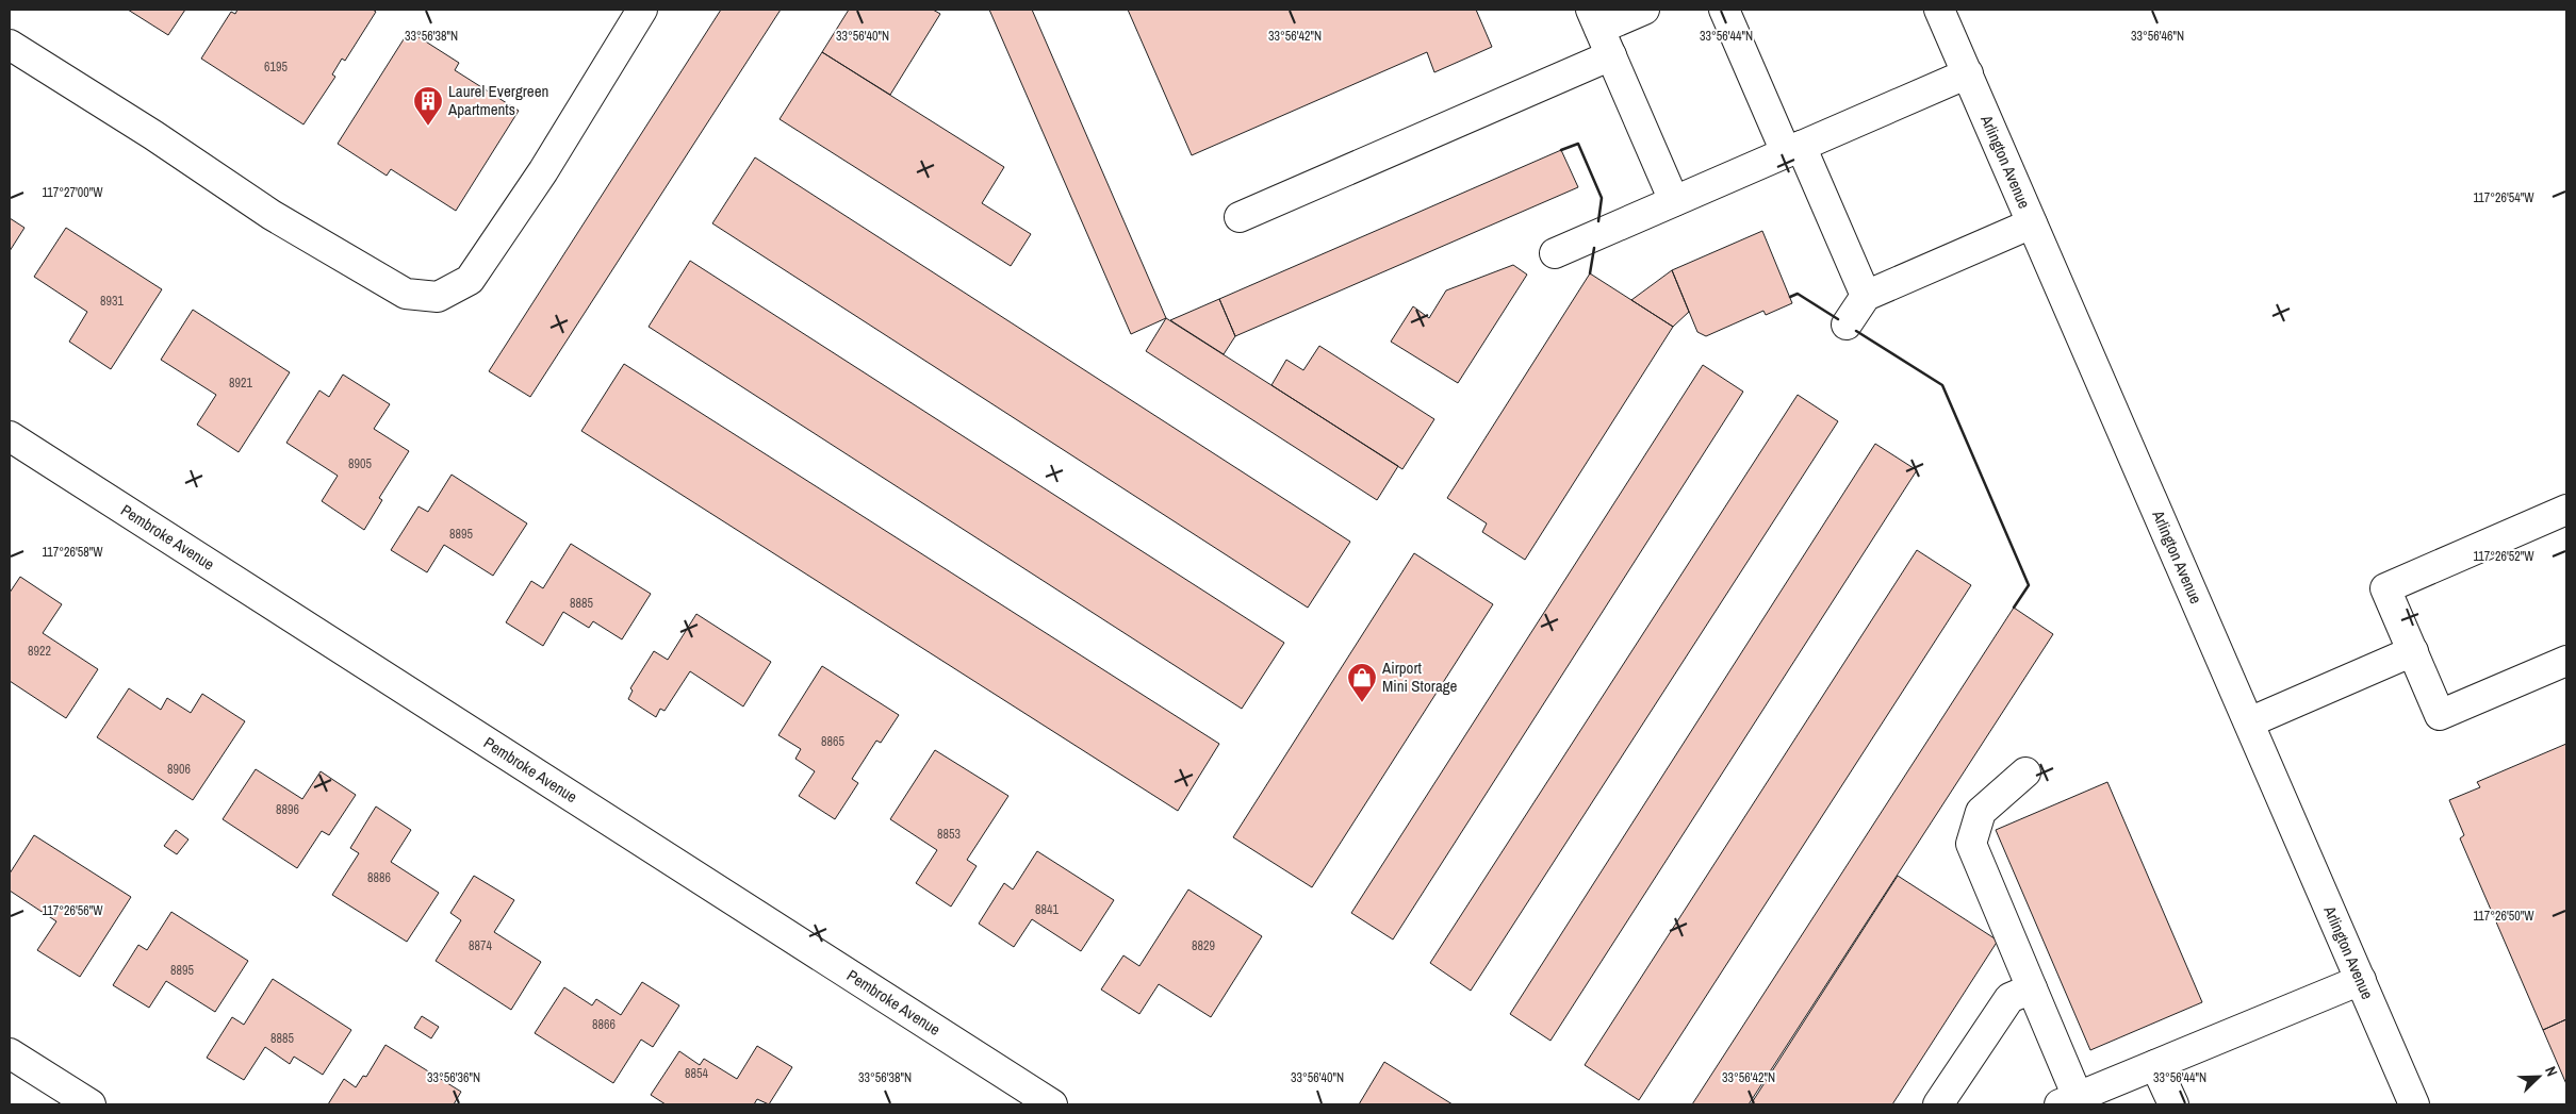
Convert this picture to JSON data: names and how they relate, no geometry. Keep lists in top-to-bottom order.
{
  "streets": {
    "street": ["Arlington Avenue", "Pembroke Avenue"]
  },
  "places": {
    "building": ["Laurel Evergreen Apartments"],
    "shop": ["Airport Mini Storage"]
  },
  "house_numbers": [
    "6195",
    "8931",
    "8921",
    "8905",
    "8895",
    "8885",
    "8922",
    "8865",
    "8906",
    "8896",
    "8853",
    "8886",
    "8841",
    "8874",
    "8829",
    "8895",
    "8866",
    "8885",
    "8854"
  ],
  "north": "top right",
  "coordinates": [
    "33°56'38\"N",
    "33°56'40\"N",
    "33°56'42\"N",
    "33°56'44\"N",
    "33°56'46\"N",
    "117°27'00\"W",
    "117°26'54\"W",
    "117°26'58\"W",
    "117°26'52\"W",
    "117°26'56\"W",
    "117°26'50\"W",
    "33°56'36\"N"
  ]
}
